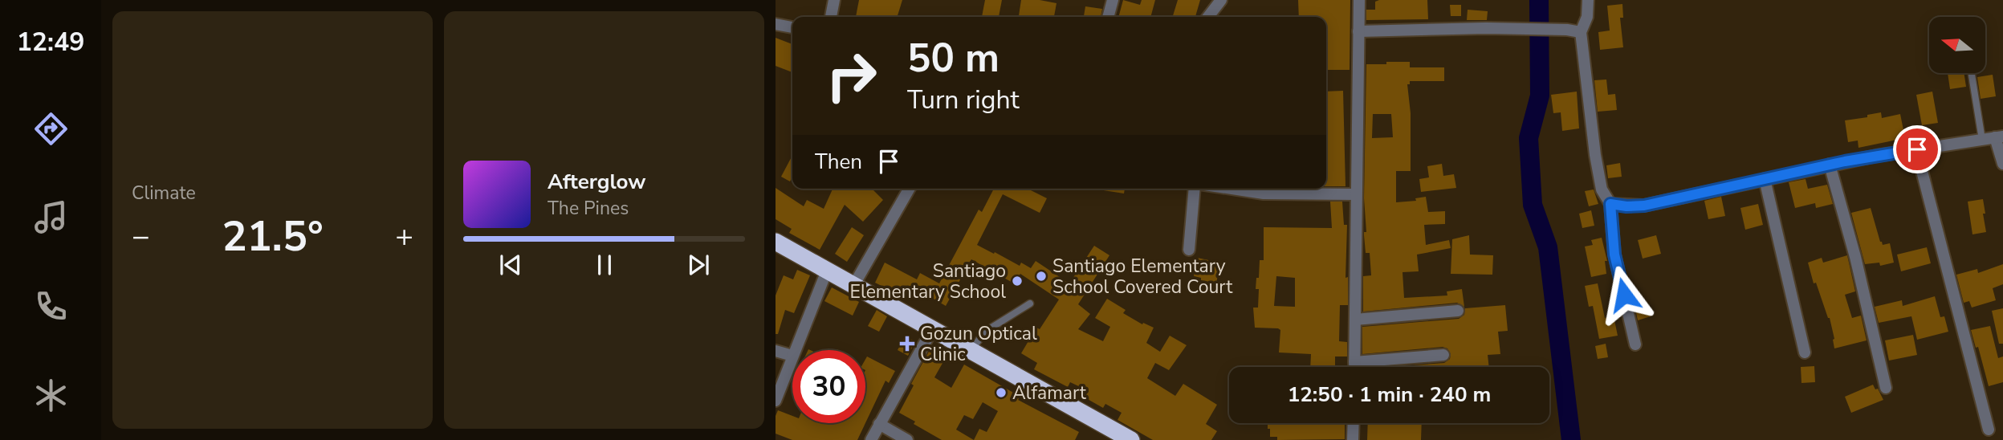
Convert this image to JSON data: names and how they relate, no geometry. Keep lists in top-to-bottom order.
{
  "places": {
    "other": ["Santiago Elementary School Covered Court", "Santiago Elementary School", "Alfamart"],
    "health": ["Gozun Optical Clinic"]
  },
  "north": "left",
  "page": {
    "tabs": "12:49",
    "tile": "Climate",
    "turn": ["50 m", "Turn right"],
    "then": "Then",
    "song": ["Afterglow", "The Pines"],
    "heat": ["−", "21.5°", "+"],
    "limit": "30",
    "trip": "12:50 · 1 min · 240 m"
  }
}
